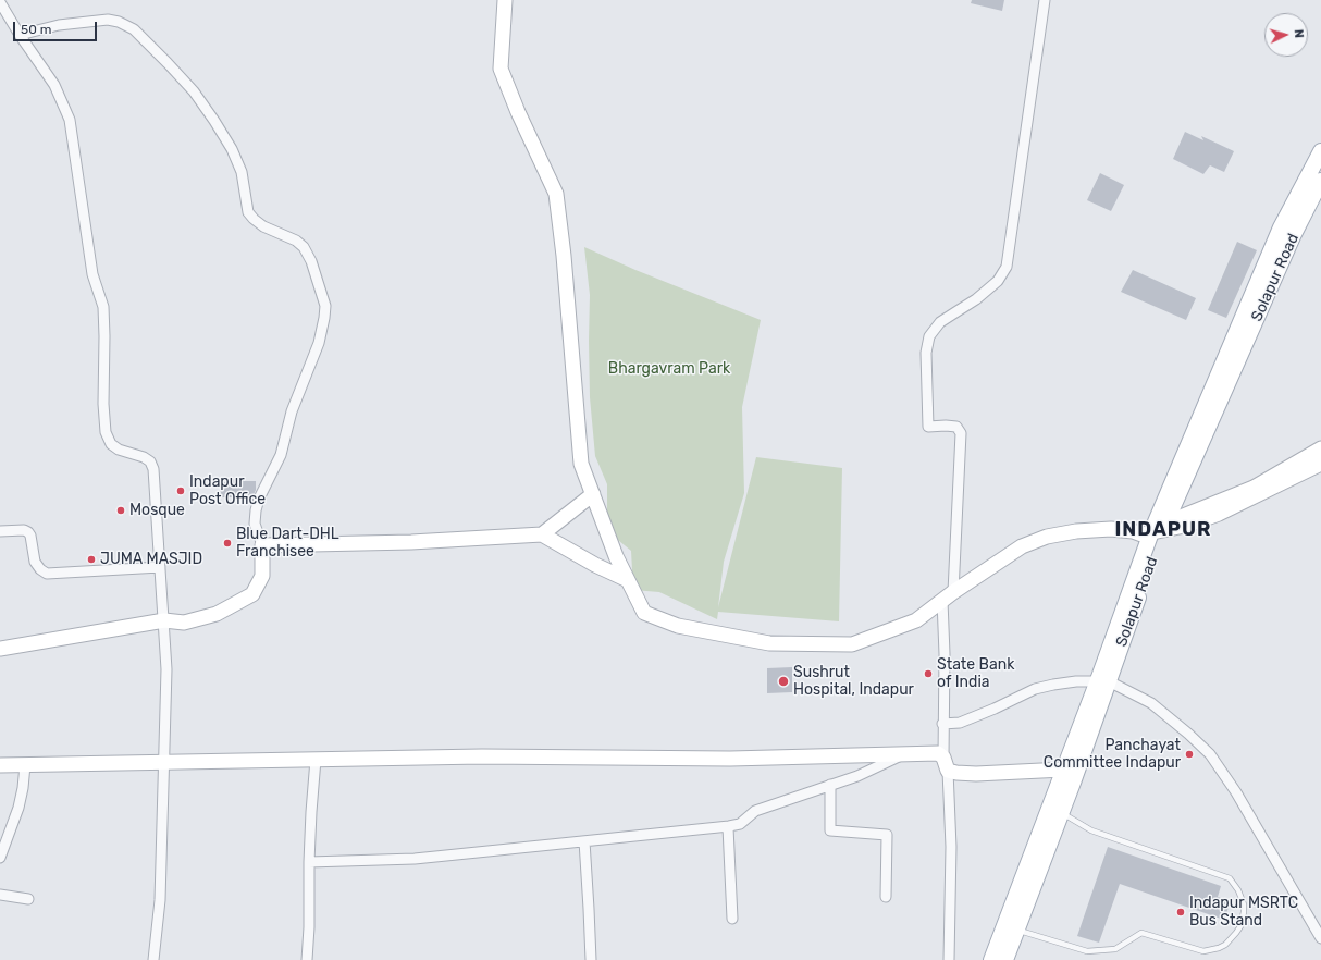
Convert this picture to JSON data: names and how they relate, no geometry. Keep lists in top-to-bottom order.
{
  "streets": {
    "main road": ["Solapur Road"]
  },
  "districts": ["INDAPUR"],
  "parks": ["Bhargavram Park"],
  "places": [
    "Indapur Post Office",
    "Mosque",
    "Blue Dart-DHL Franchisee",
    "JUMA MASJID",
    "State Bank of India",
    "Sushrut Hospital, Indapur",
    "Panchayat Committee Indapur",
    "Indapur MSRTC Bus Stand"
  ],
  "scale_bar": "50 m",
  "north": "right"
}
